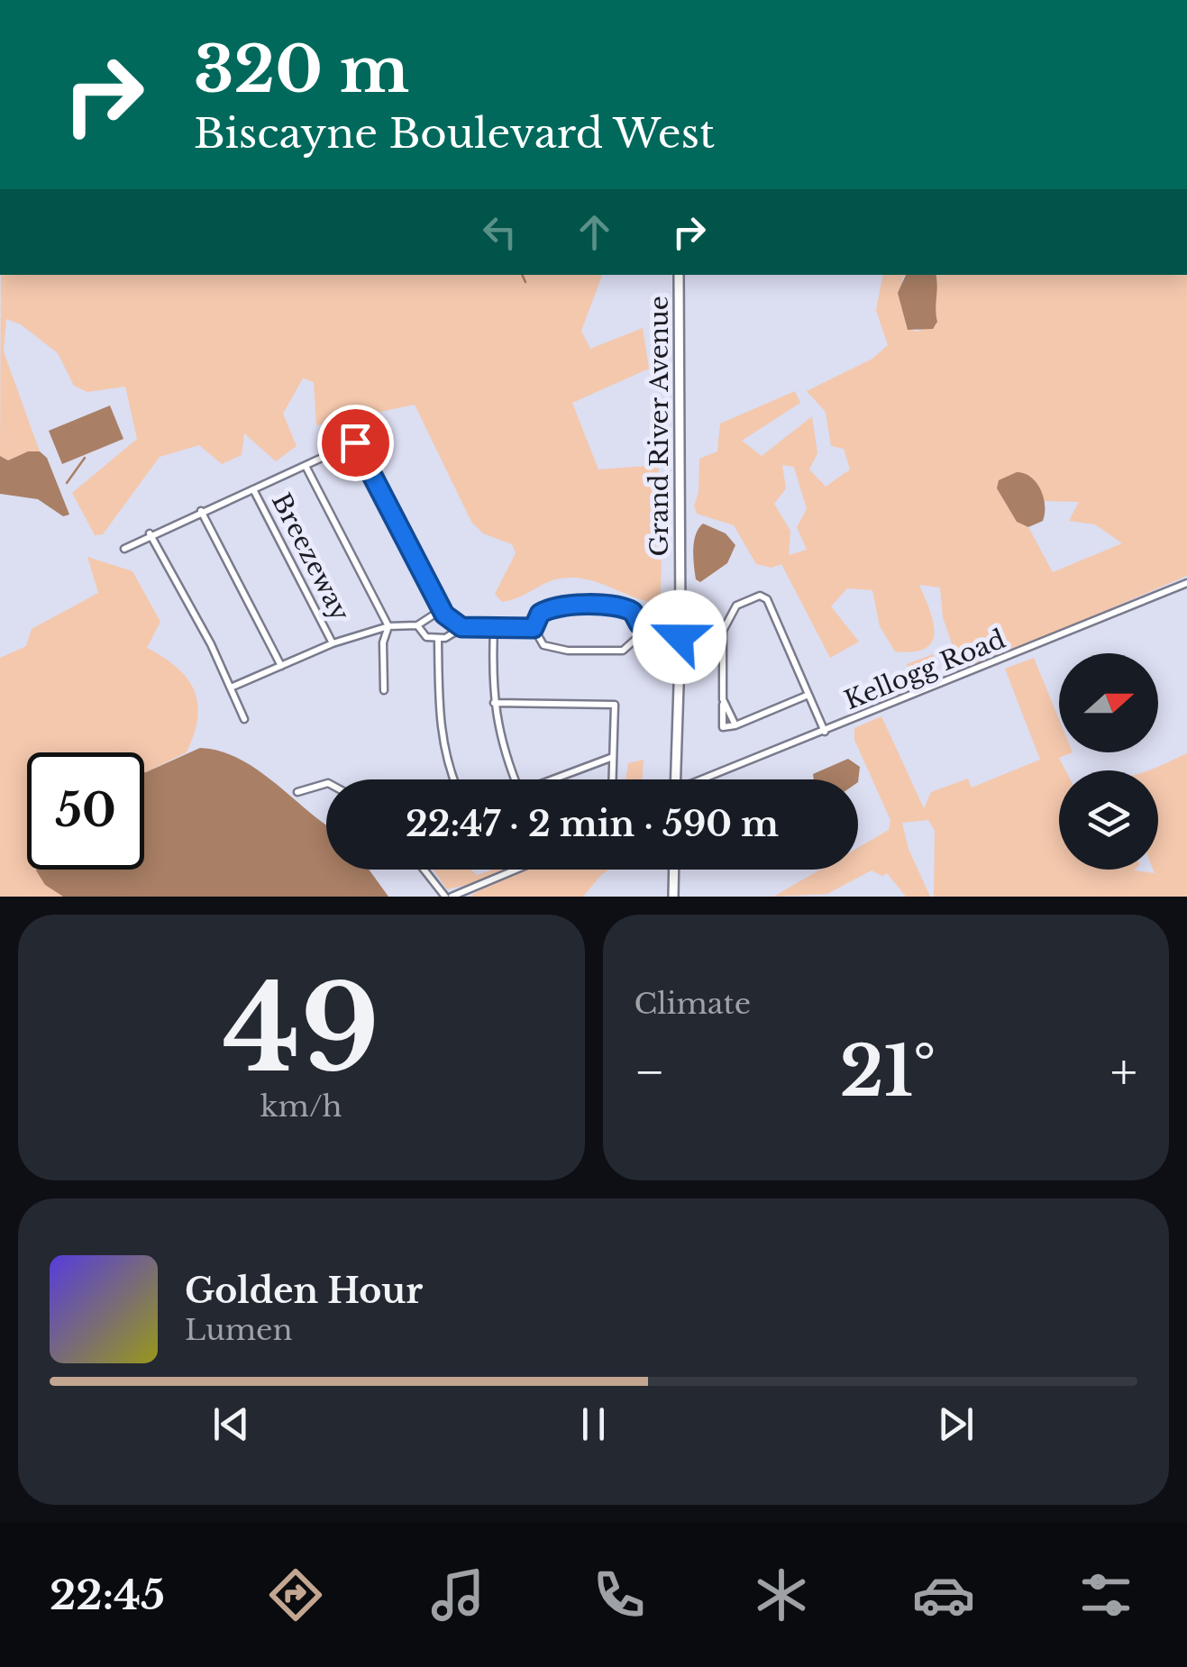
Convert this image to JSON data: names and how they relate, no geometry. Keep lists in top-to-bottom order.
{
  "streets": {
    "main road": ["Grand River Avenue"],
    "street": ["Breezeway", "Kellogg Road"]
  },
  "north": "right",
  "page": {
    "turn": ["320 m", "Biscayne Boulevard West"],
    "limit": "50",
    "trip": "22:47 · 2 min · 590 m",
    "tile": [
      ["49", "km/h"],
      "Climate"
    ],
    "heat": ["−", "21°", "+"],
    "song": ["Golden Hour", "Lumen"],
    "tabs": "22:45"
  }
}
